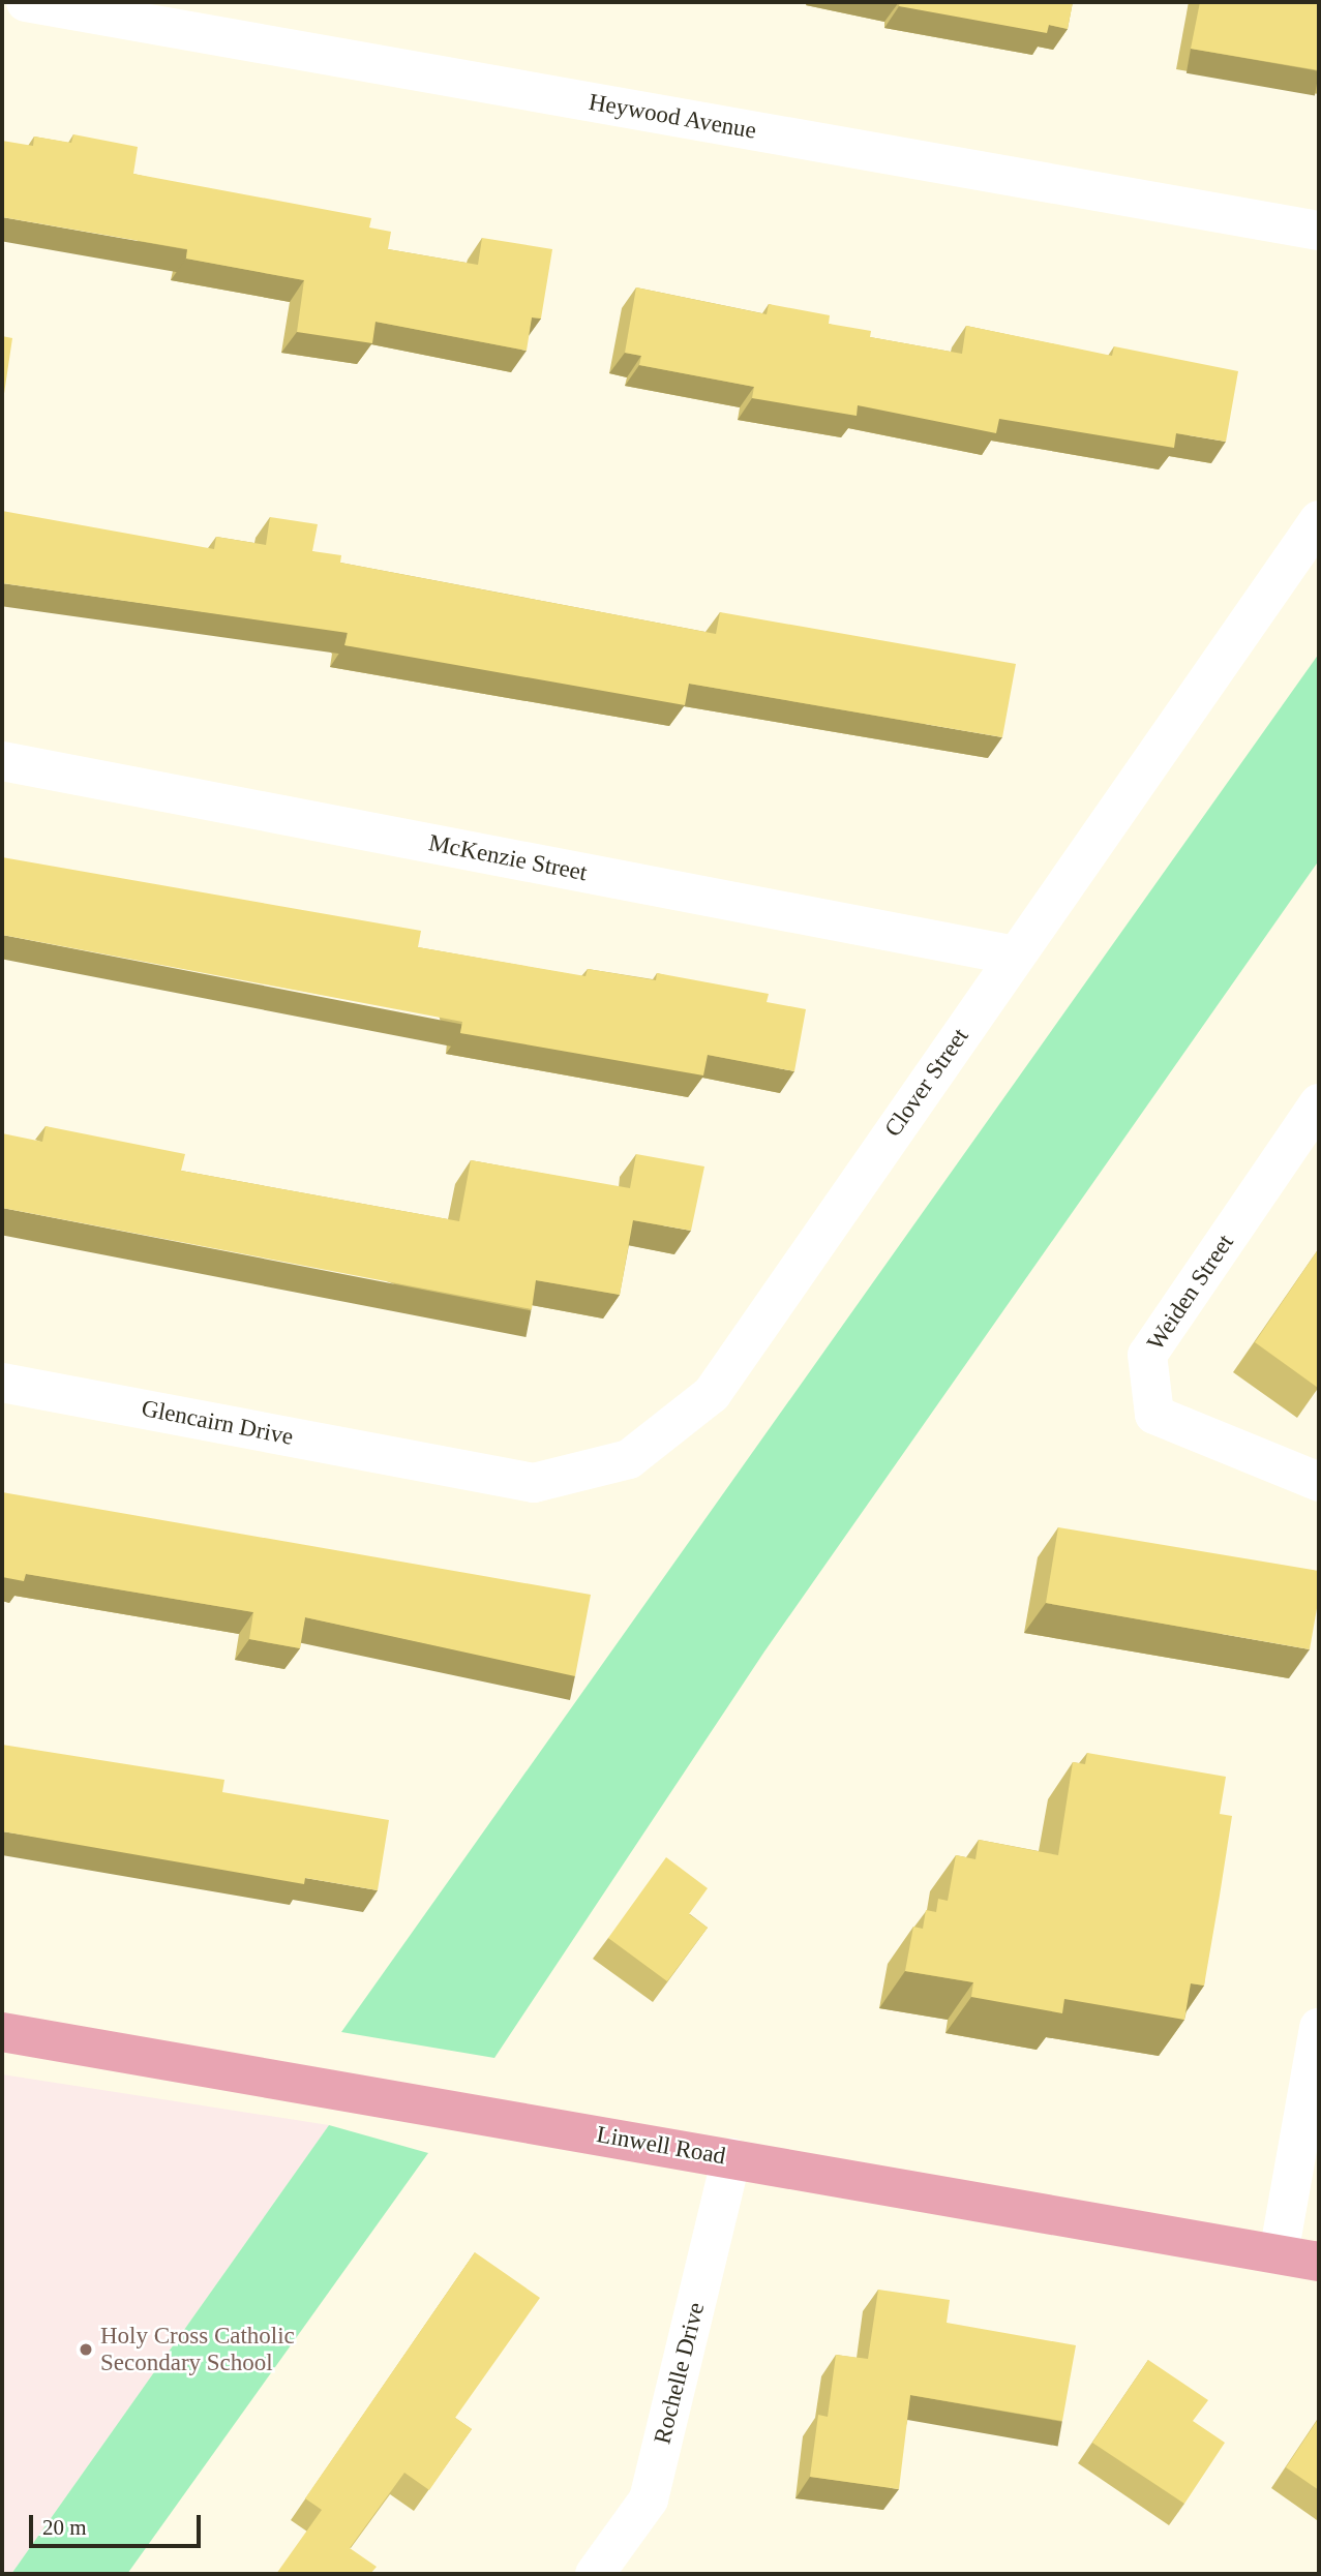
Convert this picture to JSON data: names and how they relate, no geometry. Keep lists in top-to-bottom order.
{
  "streets": {
    "main road": ["Linwell Road"],
    "street": [
      "Heywood Avenue",
      "McKenzie Street",
      "Clover Street",
      "Weiden Street",
      "Glencairn Drive",
      "Rochelle Drive"
    ]
  },
  "crossings": [
    ["McKenzie Street", "Clover Street"],
    ["Clover Street", "Glencairn Drive"],
    ["Linwell Road", "Rochelle Drive"]
  ],
  "places": ["Holy Cross Catholic Secondary School"],
  "scale_bar": "20 m"
}
